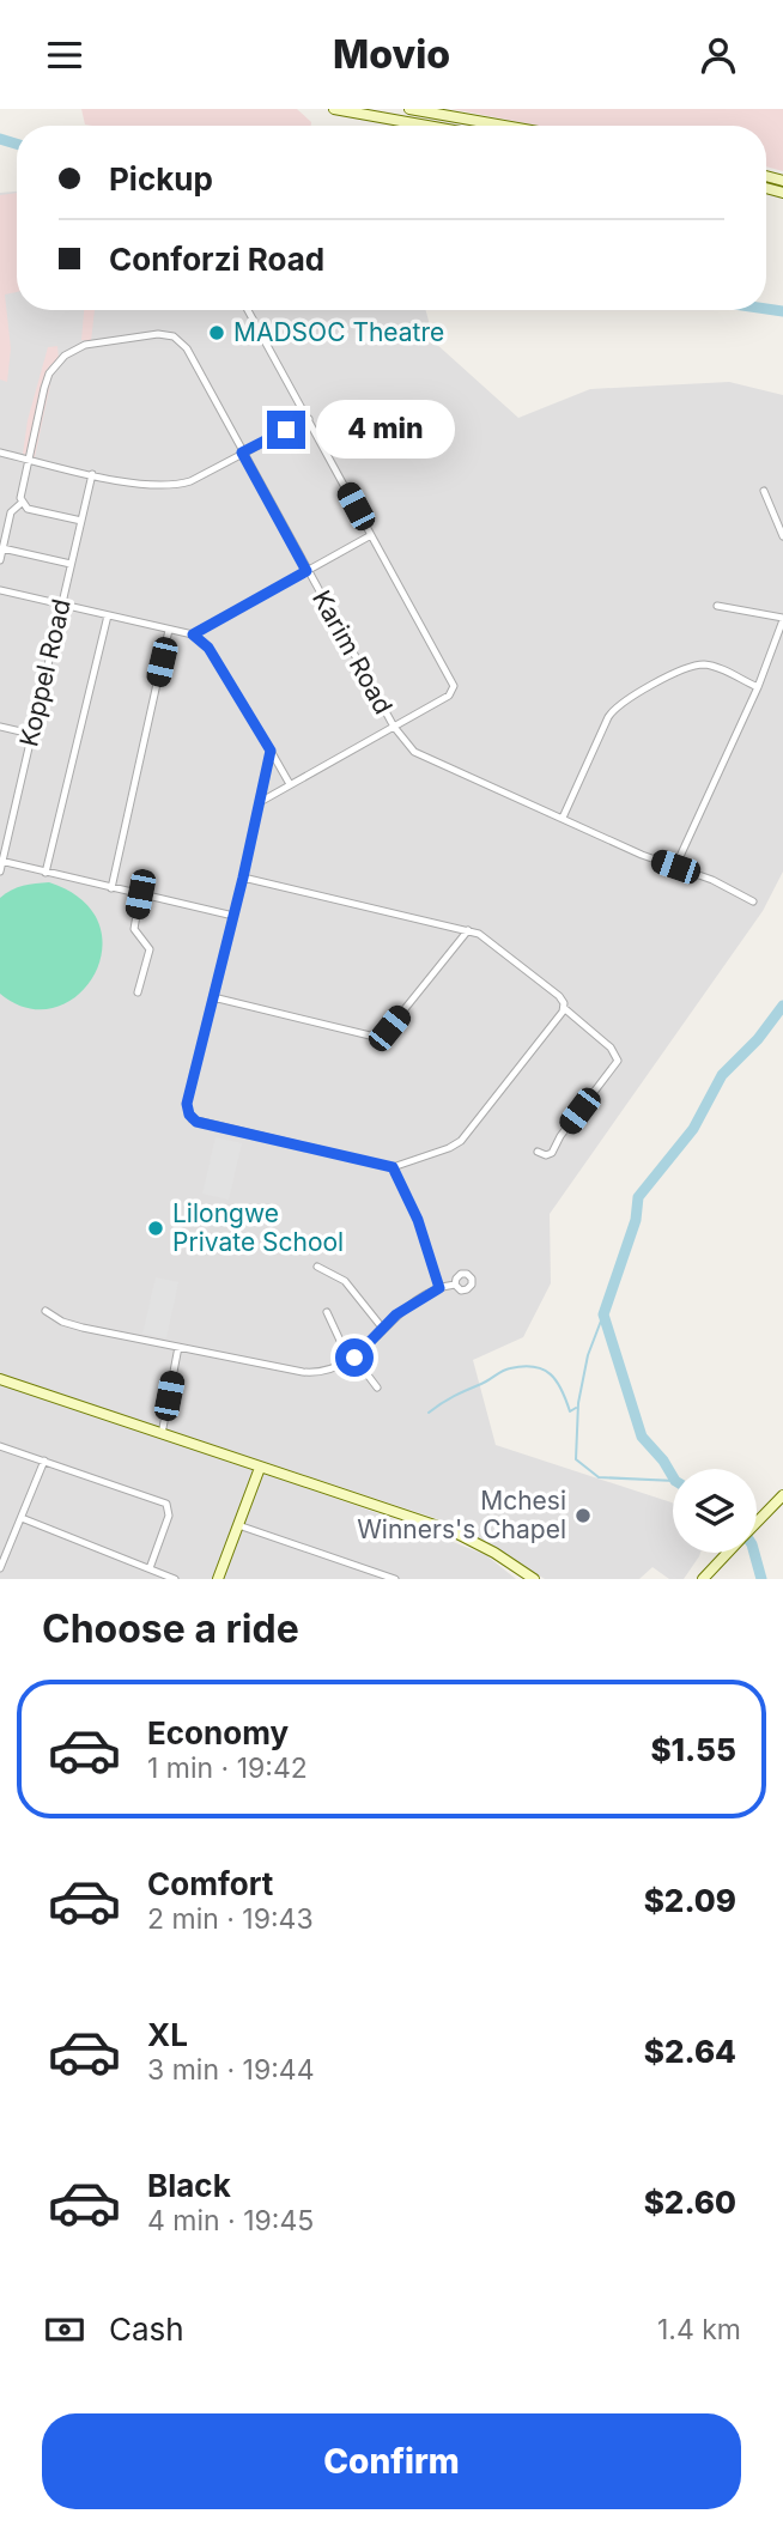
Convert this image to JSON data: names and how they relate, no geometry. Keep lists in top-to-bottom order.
{
  "streets": {
    "street": ["Karim Road", "Koppel Road"]
  },
  "places": ["MADSOC Theatre", "Lilongwe Private School", "Mchesi Winners's Chapel"],
  "page": {
    "header": "Movio",
    "banner": ["Pickup", "Conforzi Road"],
    "bubble": "4 min",
    "heading": "Choose a ride",
    "list": [
      {
        "name": "Economy",
        "note": "1 min · 19:42",
        "value": "$1.55"
      },
      {
        "name": "Comfort",
        "note": "2 min · 19:43",
        "value": "$2.09"
      },
      {
        "name": "XL",
        "note": "3 min · 19:44",
        "value": "$2.64"
      },
      {
        "name": "Black",
        "note": "4 min · 19:45",
        "value": "$2.60"
      }
    ],
    "pay": ["Cash", "1.4 km"],
    "buttons": "Confirm"
  }
}
